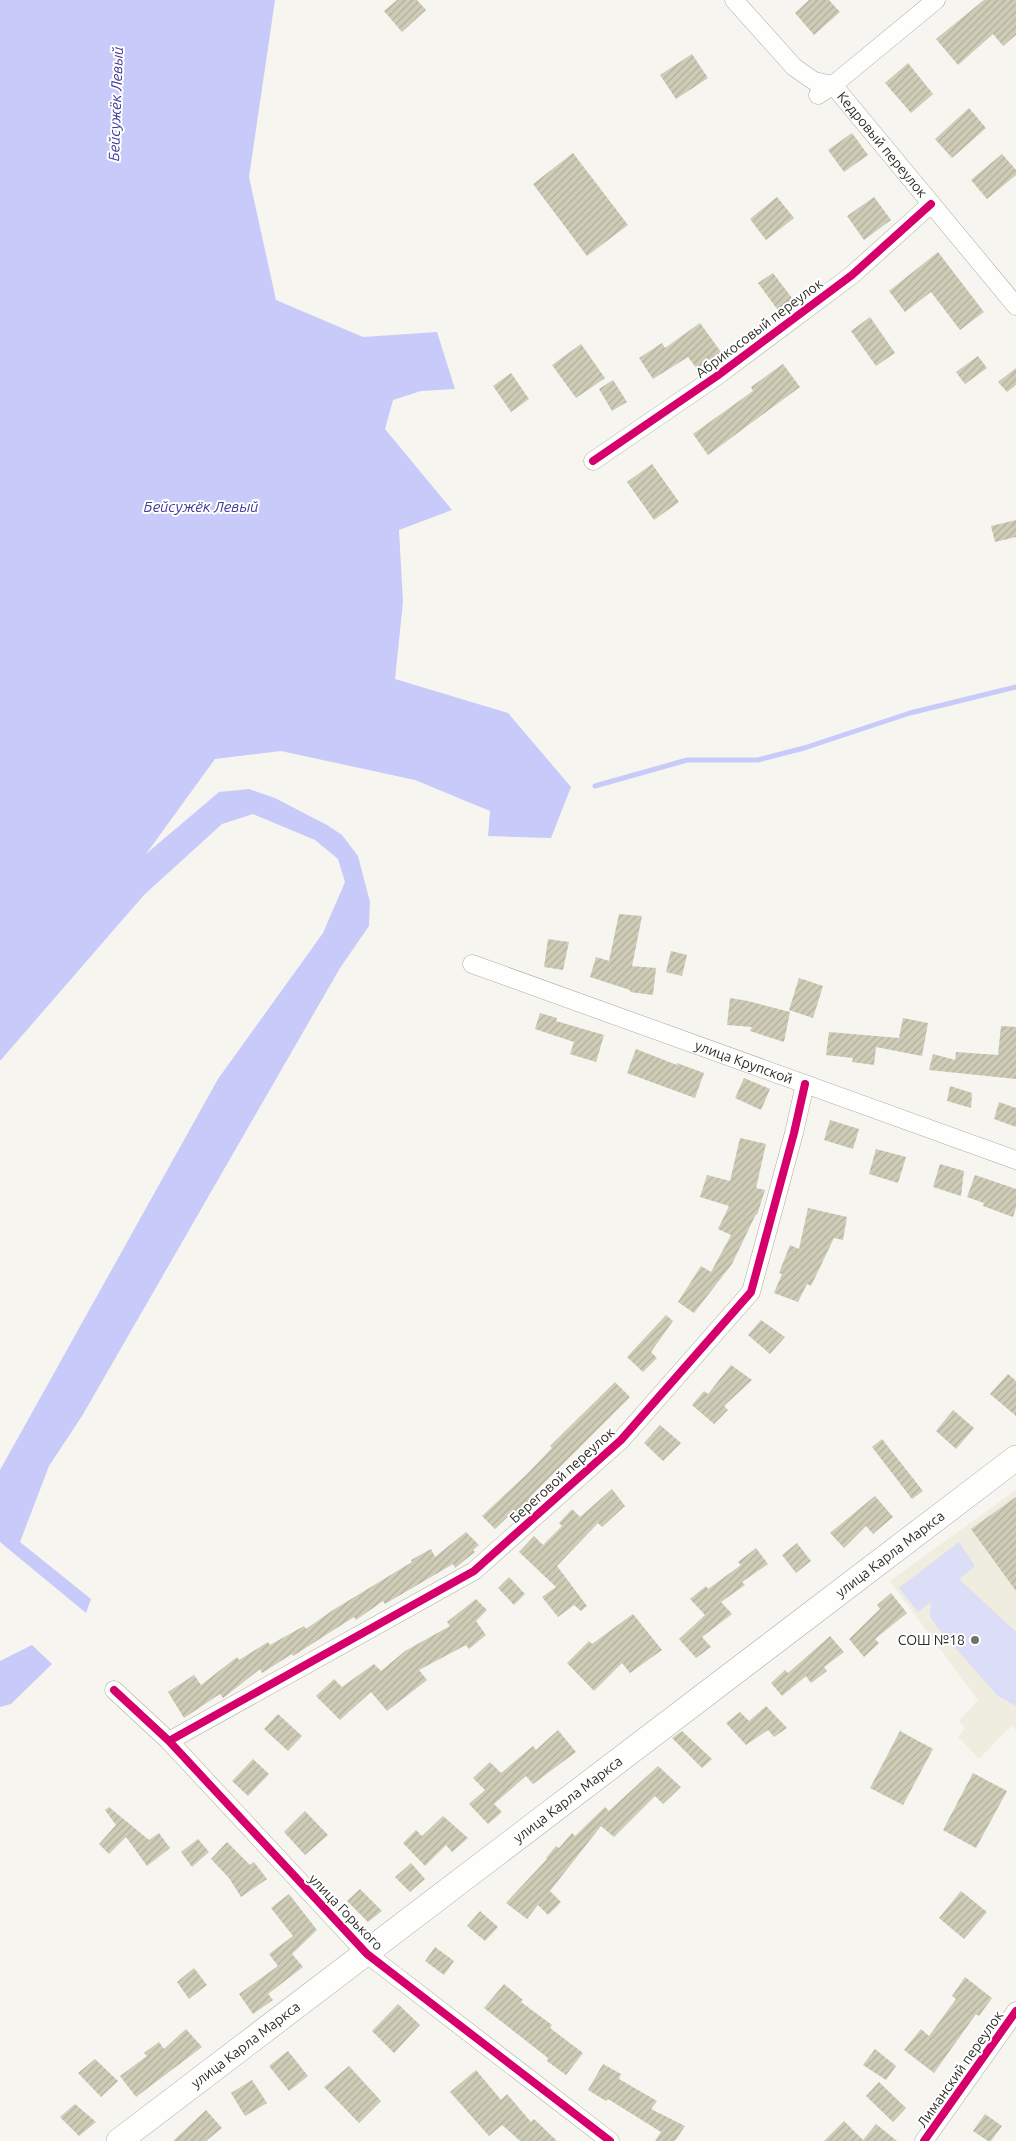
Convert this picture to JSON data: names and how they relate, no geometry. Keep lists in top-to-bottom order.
{
  "streets": {
    "main road": ["улица Карла Маркса"],
    "street": [
      "Кедровый переулок",
      "Абрикосовый переулок",
      "улица Крупской",
      "Береговой переулок",
      "улица Горького",
      "Лиманский переулок"
    ]
  },
  "crossings": [
    ["Кедровый переулок", "Абрикосовый переулок"],
    ["улица Крупской", "Береговой переулок"],
    ["Береговой переулок", "улица Горького"],
    ["улица Карла Маркса", "улица Горького"]
  ],
  "water": ["Бейсужёк Левый"],
  "places": ["СОШ №18"]
}
